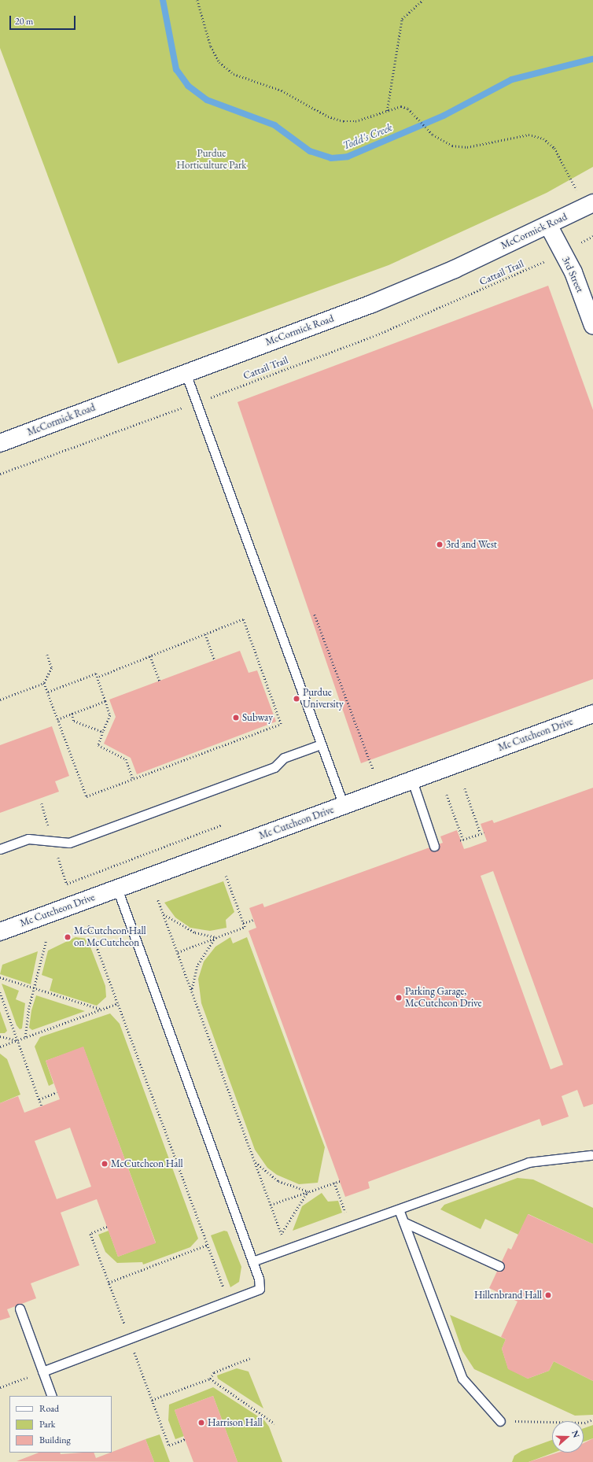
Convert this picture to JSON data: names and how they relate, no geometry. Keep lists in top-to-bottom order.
{
  "streets": {
    "street": ["McCormick Road", "3rd Street", "Mc Cutcheon Drive"],
    "path": ["Cattail Trail"]
  },
  "crossings": [
    ["McCormick Road", "3rd Street"]
  ],
  "water": ["Todd's Creek"],
  "parks": ["Purdue Horticulture Park"],
  "places": [
    "3rd and West",
    "Purdue University",
    "Subway",
    "McCutcheon Hall on McCutcheon",
    "Parking Garage, McCutcheon Drive",
    "McCutcheon Hall",
    "Hillenbrand Hall",
    "Harrison Hall"
  ],
  "legend": ["Road", "Park", "Building"],
  "scale_bar": "20 m",
  "north": "right"
}
